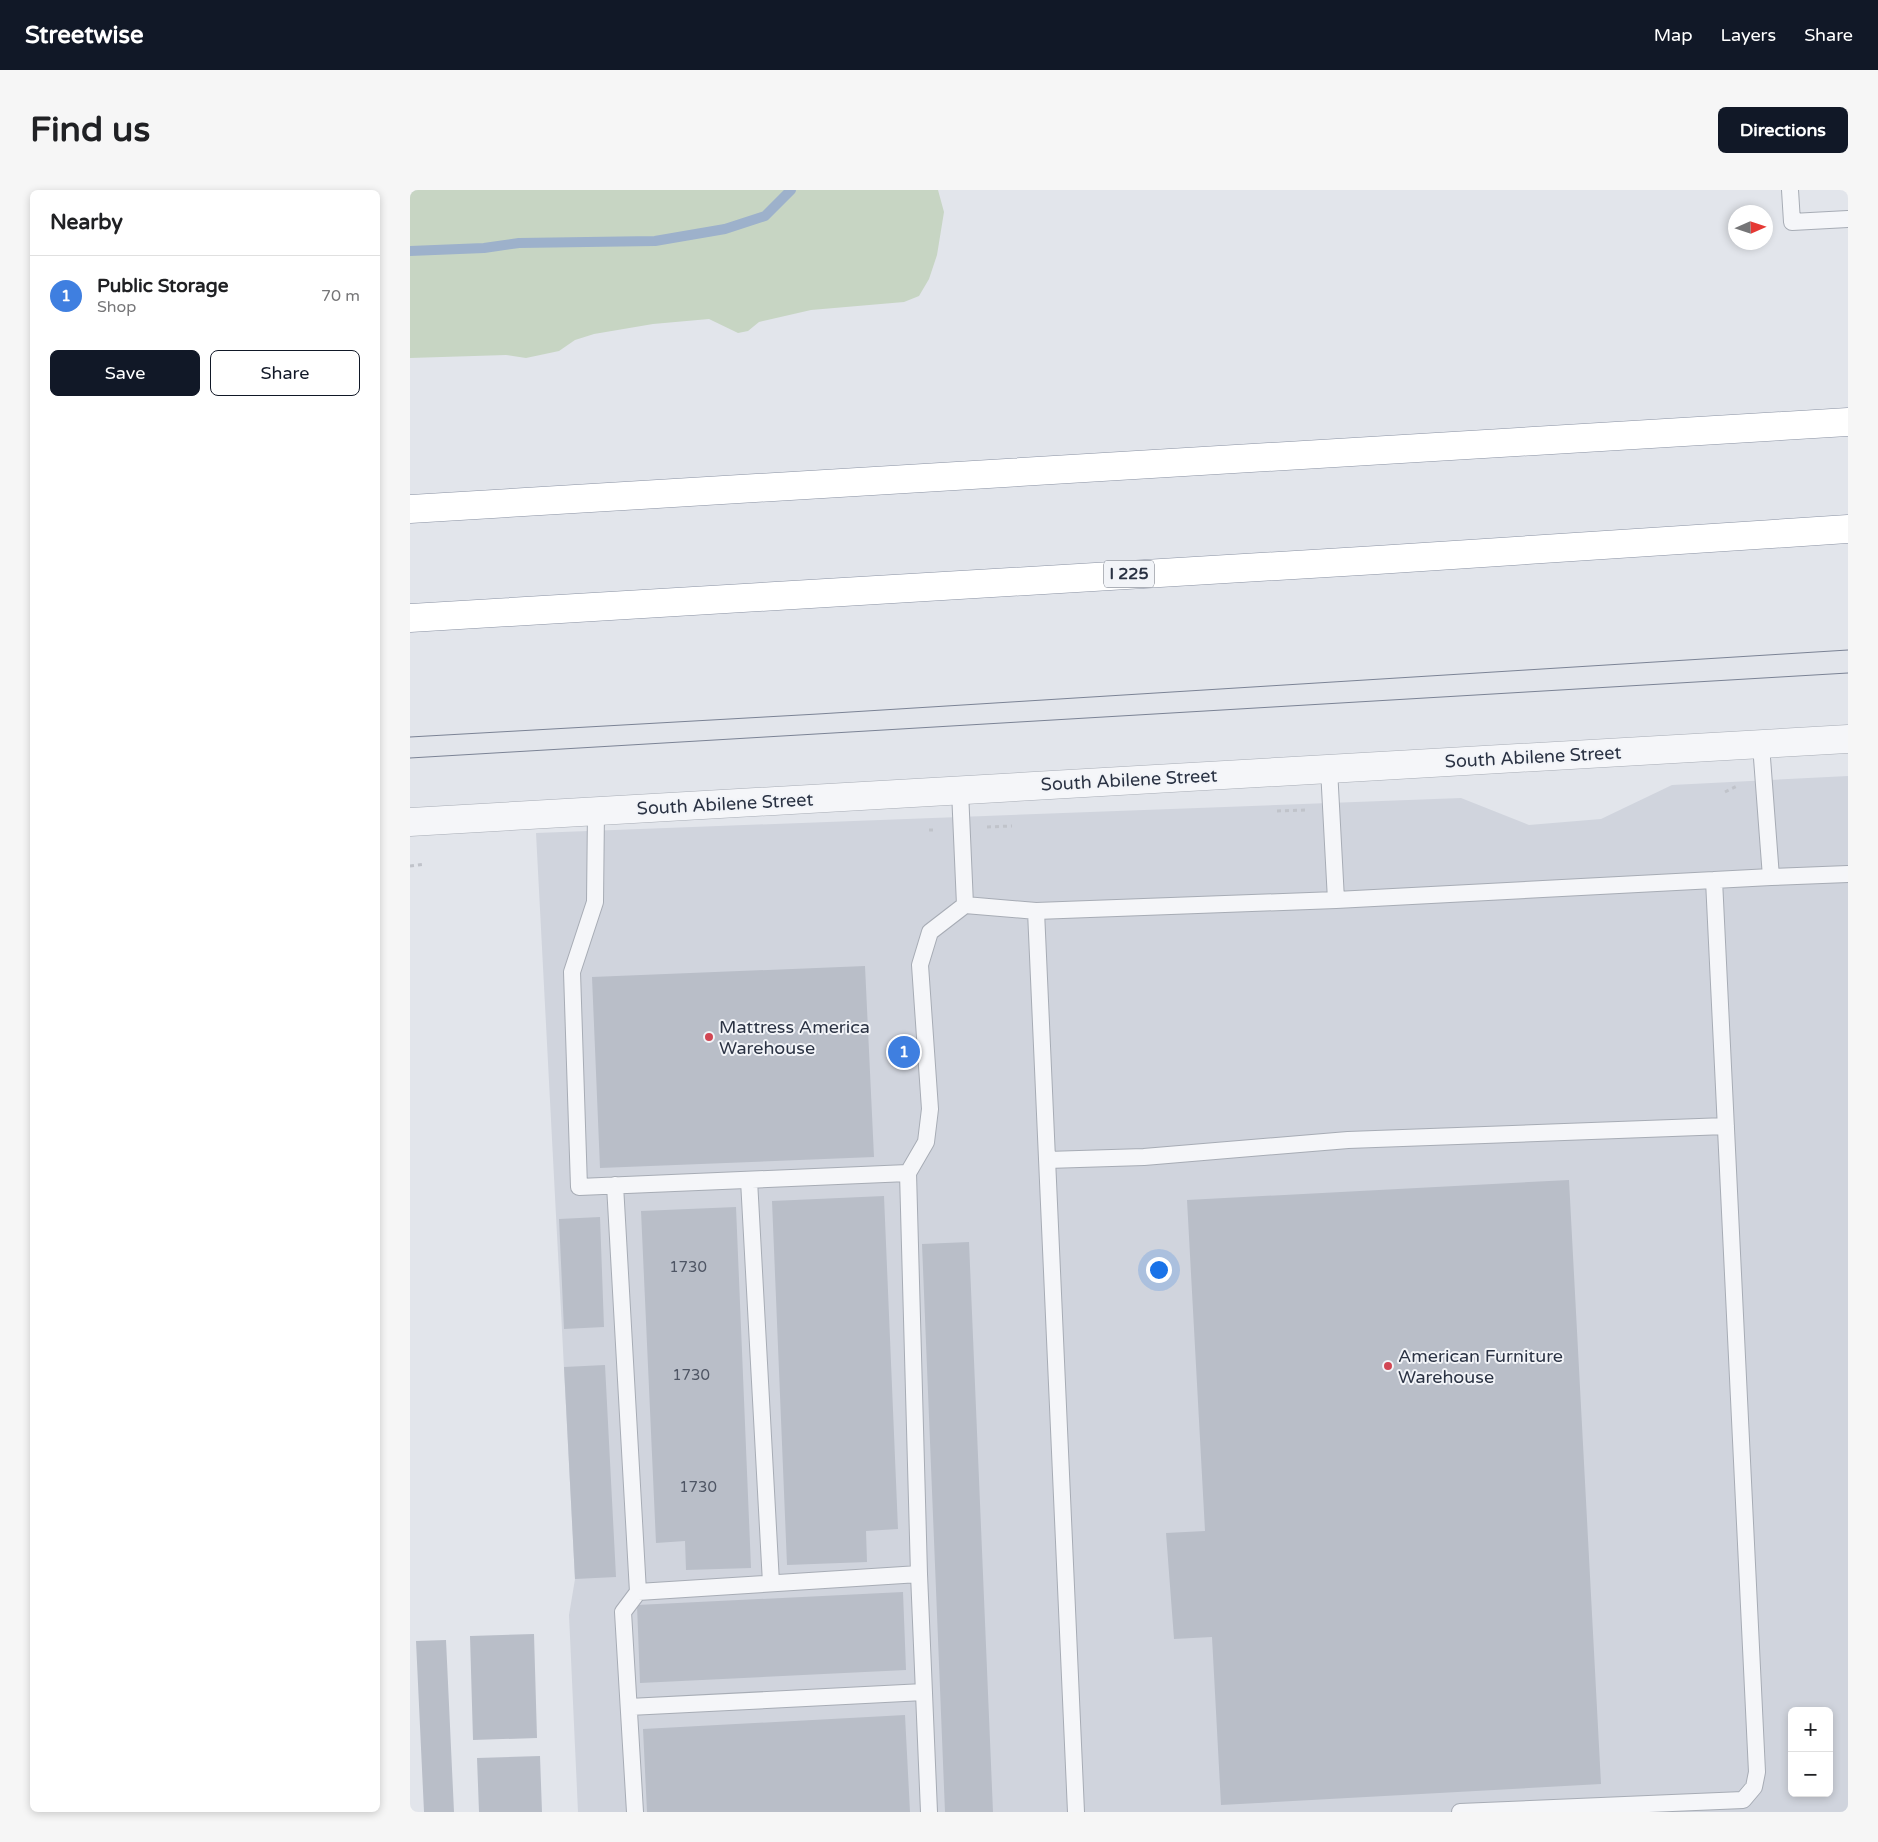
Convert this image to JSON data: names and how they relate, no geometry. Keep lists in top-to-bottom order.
{
  "streets": {
    "highway": ["I 225"],
    "street": ["South Abilene Street"]
  },
  "places": ["Mattress America Warehouse", "American Furniture Warehouse"],
  "house_numbers": ["1730", "1730", "1730"],
  "north": "right",
  "page": {
    "header": "Streetwise",
    "nav": ["Map", "Layers", "Share"],
    "buttons": [
      "Directions",
      ["Save", "Share"]
    ],
    "title": "Find us",
    "heading": "Nearby",
    "list": [
      {
        "mark": "1",
        "name": "Public Storage",
        "note": "Shop",
        "value": "70 m"
      }
    ],
    "pins": "1",
    "map_buttons": ["+", "−"]
  }
}
